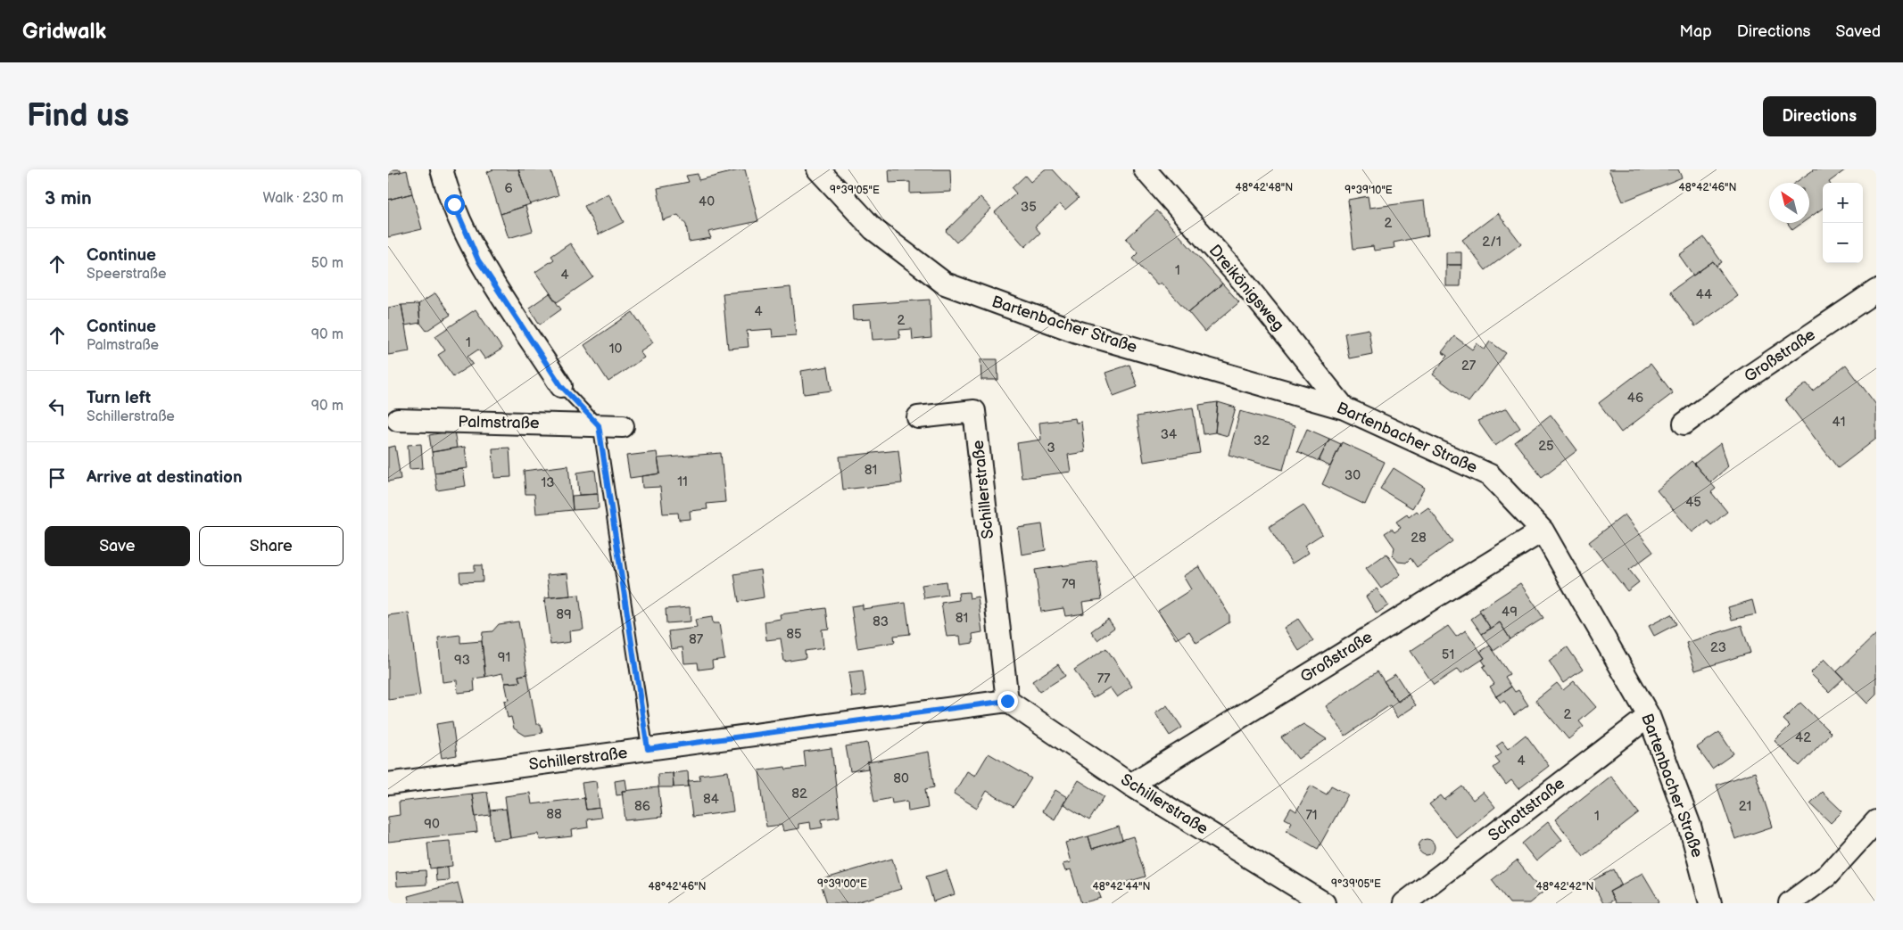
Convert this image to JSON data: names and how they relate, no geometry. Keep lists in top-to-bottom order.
{
  "streets": {
    "street": [
      "Dreikönigsweg",
      "Bartenbacher Straße",
      "Großstraße",
      "Palmstraße",
      "Schillerstraße",
      "Schottstraße"
    ]
  },
  "crossings": [
    ["Dreikönigsweg", "Bartenbacher Straße"],
    ["Bartenbacher Straße", "Großstraße"],
    ["Bartenbacher Straße", "Schottstraße"],
    ["Großstraße", "Schillerstraße"]
  ],
  "house_numbers": [
    "6",
    "40",
    "35",
    "2",
    "2/1",
    "1",
    "4",
    "44",
    "4",
    "2",
    "1",
    "10",
    "27",
    "46",
    "41",
    "34",
    "32",
    "25",
    "3",
    "81",
    "30",
    "11",
    "13",
    "45",
    "28",
    "79",
    "49",
    "89",
    "81",
    "83",
    "85",
    "87",
    "23",
    "51",
    "91",
    "93",
    "77",
    "2",
    "42",
    "4",
    "80",
    "82",
    "84",
    "86",
    "21",
    "88",
    "71",
    "1",
    "90"
  ],
  "north": "top left",
  "page": {
    "header": "Gridwalk",
    "nav": ["Map", "Directions", "Saved"],
    "buttons": [
      "Directions",
      ["Save", "Share"]
    ],
    "title": "Find us",
    "heading": ["3 min", "Walk · 230 m"],
    "map_buttons": ["+", "−"],
    "list": [
      ["Continue", "Speerstraße", "50 m"],
      ["Continue", "Palmstraße", "90 m"],
      ["Turn left", "Schillerstraße", "90 m"],
      "Arrive at destination"
    ]
  },
  "coordinates": [
    "48°42'48\"N",
    "48°42'46\"N",
    "9°39'05\"E",
    "9°39'10\"E",
    "9°39'00\"E",
    "48°42'44\"N",
    "48°42'42\"N"
  ]
}
